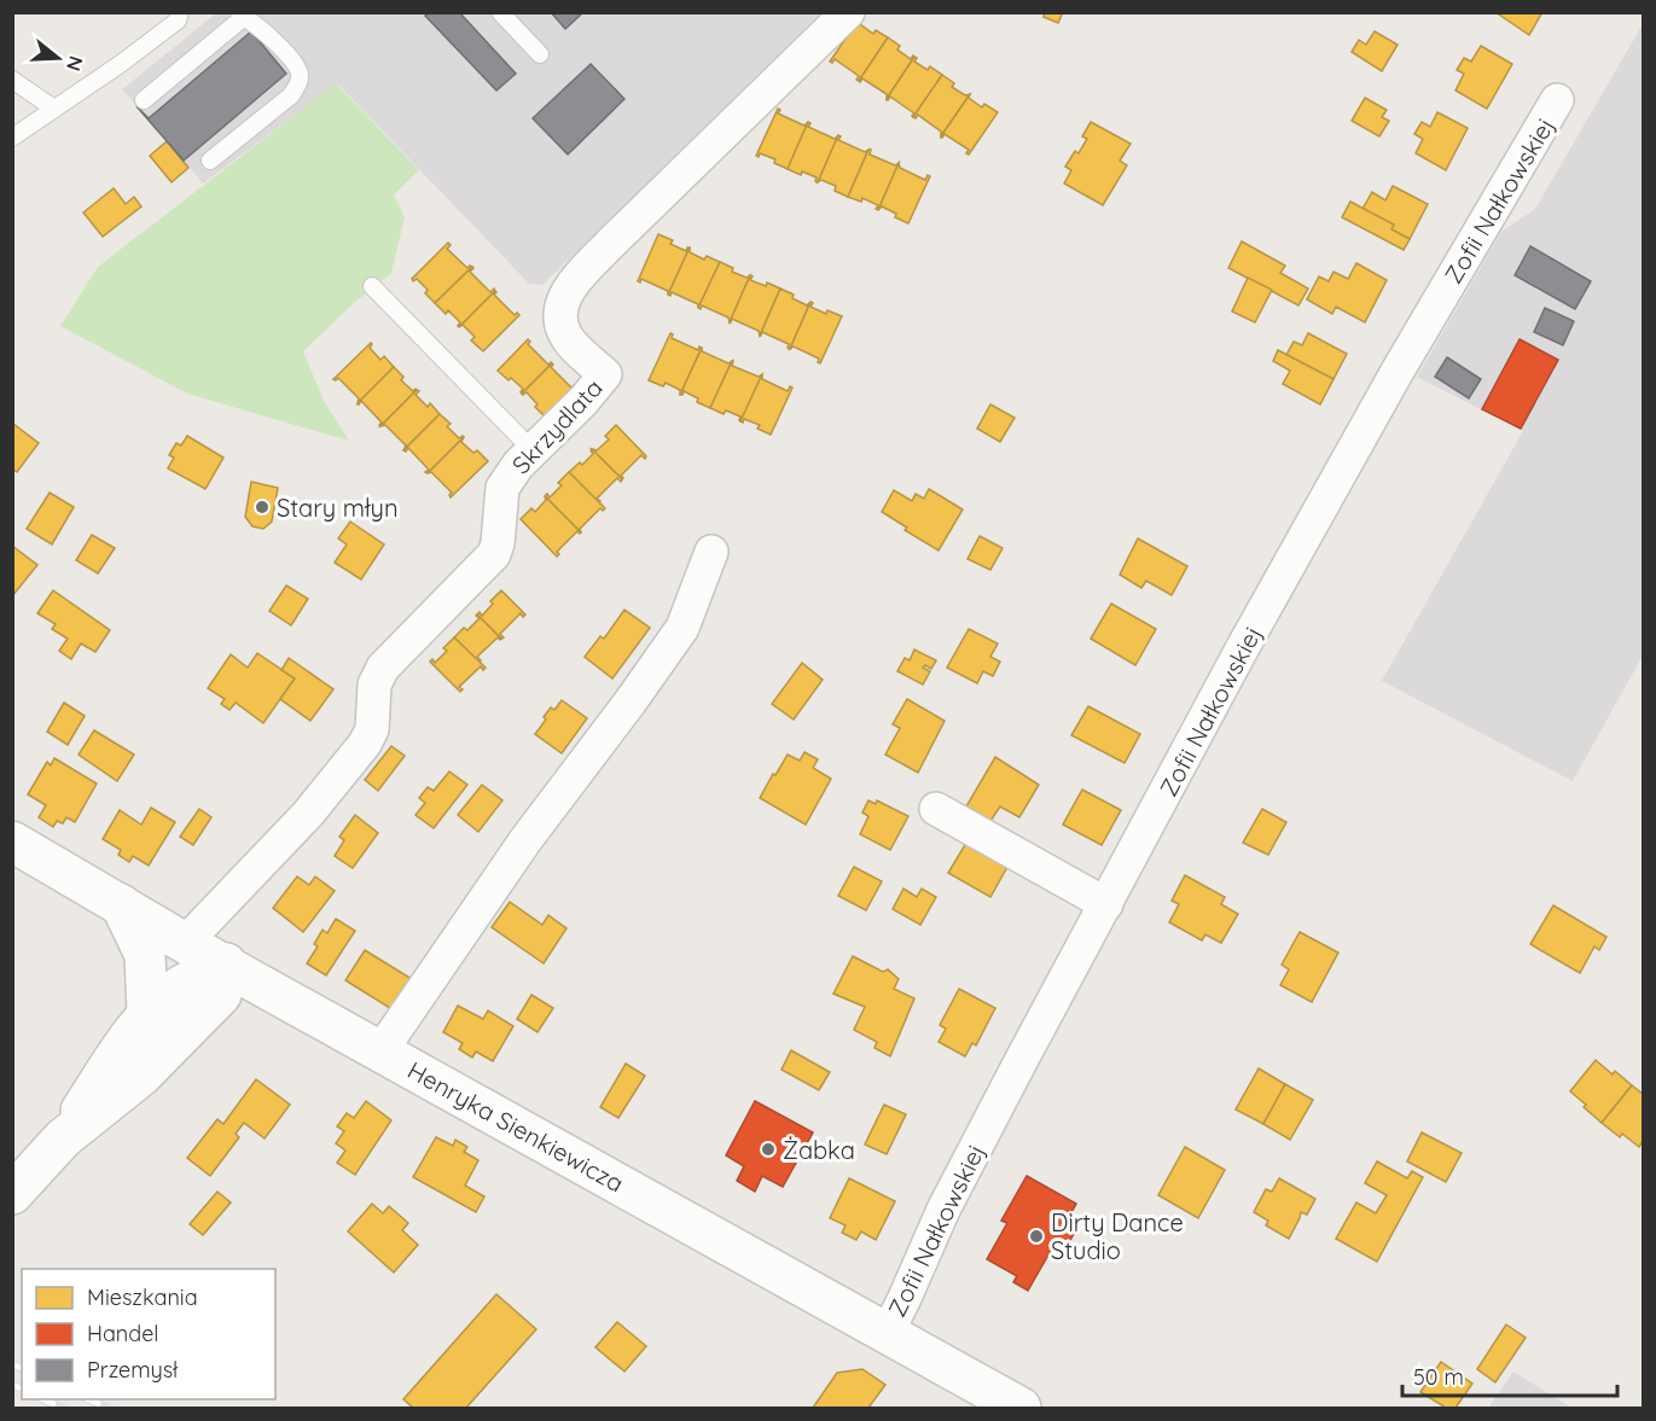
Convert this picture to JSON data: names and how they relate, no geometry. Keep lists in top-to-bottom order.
{
  "streets": {
    "street": ["Zofii Nałkowskiej", "Skrzydlata", "Henryka Sienkiewicza"]
  },
  "crossings": [
    ["Zofii Nałkowskiej", "Henryka Sienkiewicza"],
    ["Skrzydlata", "Henryka Sienkiewicza"]
  ],
  "places": ["Stary młyn", "Żabka", "Dirty Dance Studio"],
  "legend": ["Mieszkania", "Handel", "Przemysł"],
  "scale_bar": "50 m",
  "north": "right"
}
